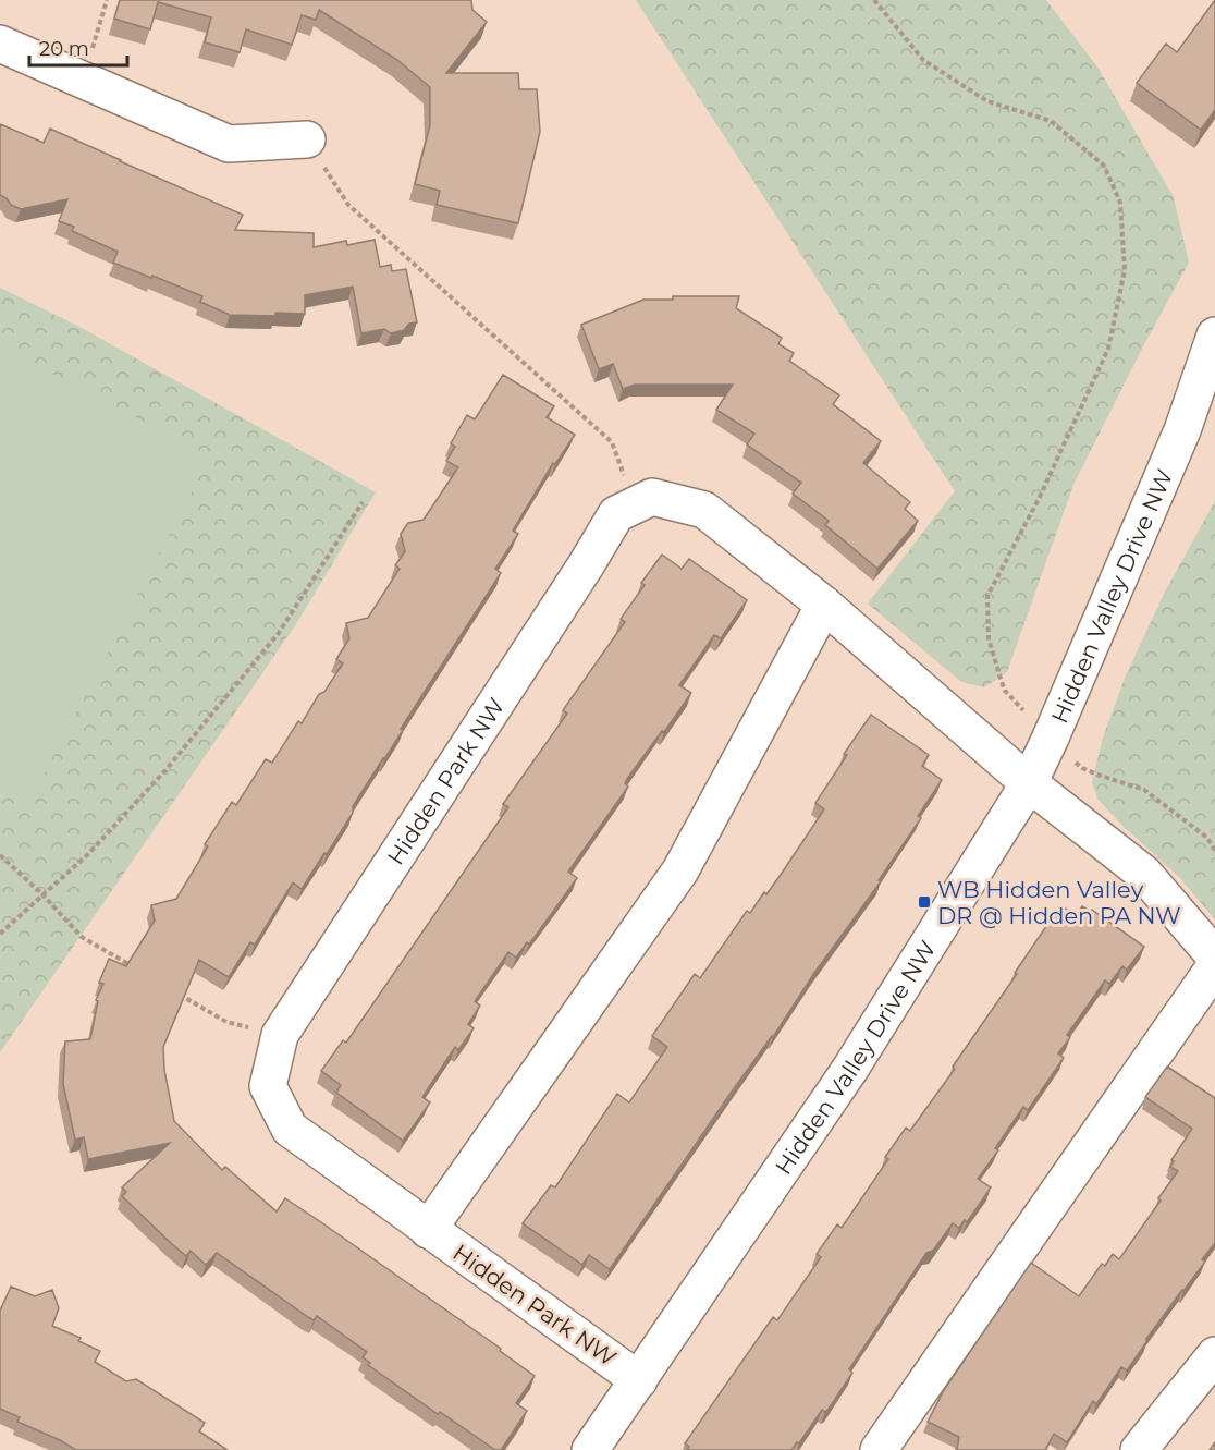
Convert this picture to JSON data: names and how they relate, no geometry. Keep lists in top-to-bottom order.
{
  "streets": {
    "street": ["Hidden Valley Drive NW", "Hidden Park NW"]
  },
  "crossings": [
    ["Hidden Valley Drive NW", "Hidden Park NW"]
  ],
  "places": {
    "transit": ["WB Hidden Valley DR @ Hidden PA NW"]
  },
  "scale_bar": "20 m"
}
